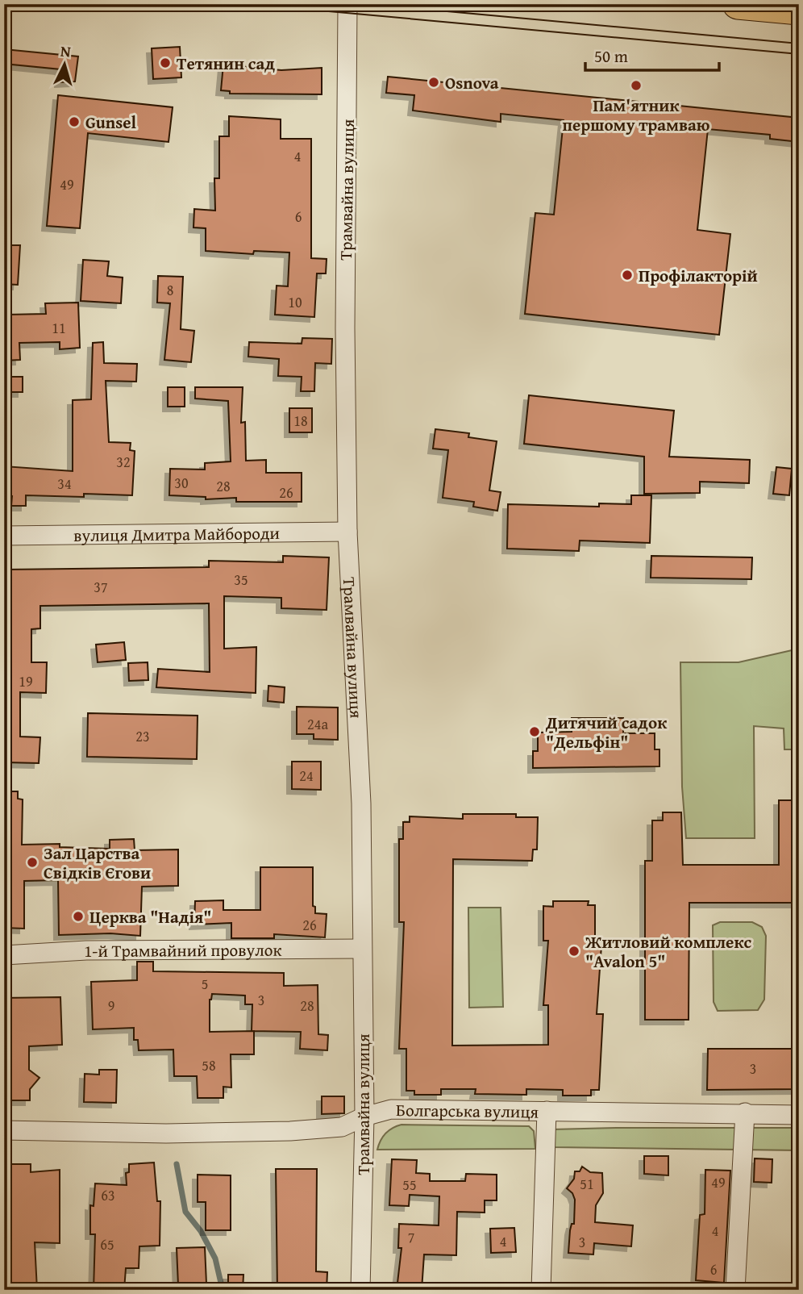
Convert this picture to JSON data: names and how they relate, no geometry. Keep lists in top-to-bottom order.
{
  "streets": {
    "street": [
      "Трамвайна вулиця",
      "вулиця Дмитра Майбороди",
      "1-й Трамвайний провулок",
      "Болгарська вулиця"
    ]
  },
  "crossings": [
    ["Трамвайна вулиця", "вулиця Дмитра Майбороди"],
    ["Трамвайна вулиця", "1-й Трамвайний провулок"],
    ["Трамвайна вулиця", "Болгарська вулиця"]
  ],
  "places": [
    "Тетянин сад",
    "Osnova",
    "Пам'ятник першому трамваю",
    "Gunsel",
    "Профілакторій",
    "Дитячий садок \"Дельфін\"",
    "Зал Царства Свідків Єгови",
    "Церква \"Надія\"",
    "Житловий комплекс \"Avalon 5\""
  ],
  "house_numbers": [
    "4",
    "49",
    "6",
    "8",
    "10",
    "11",
    "18",
    "32",
    "30",
    "34",
    "28",
    "26",
    "35",
    "37",
    "19",
    "24а",
    "23",
    "24",
    "26",
    "5",
    "3",
    "9",
    "28",
    "58",
    "3",
    "49",
    "51",
    "55",
    "63",
    "4",
    "7",
    "4",
    "3",
    "65",
    "6"
  ],
  "scale_bar": "50 m",
  "north": "top"
}
